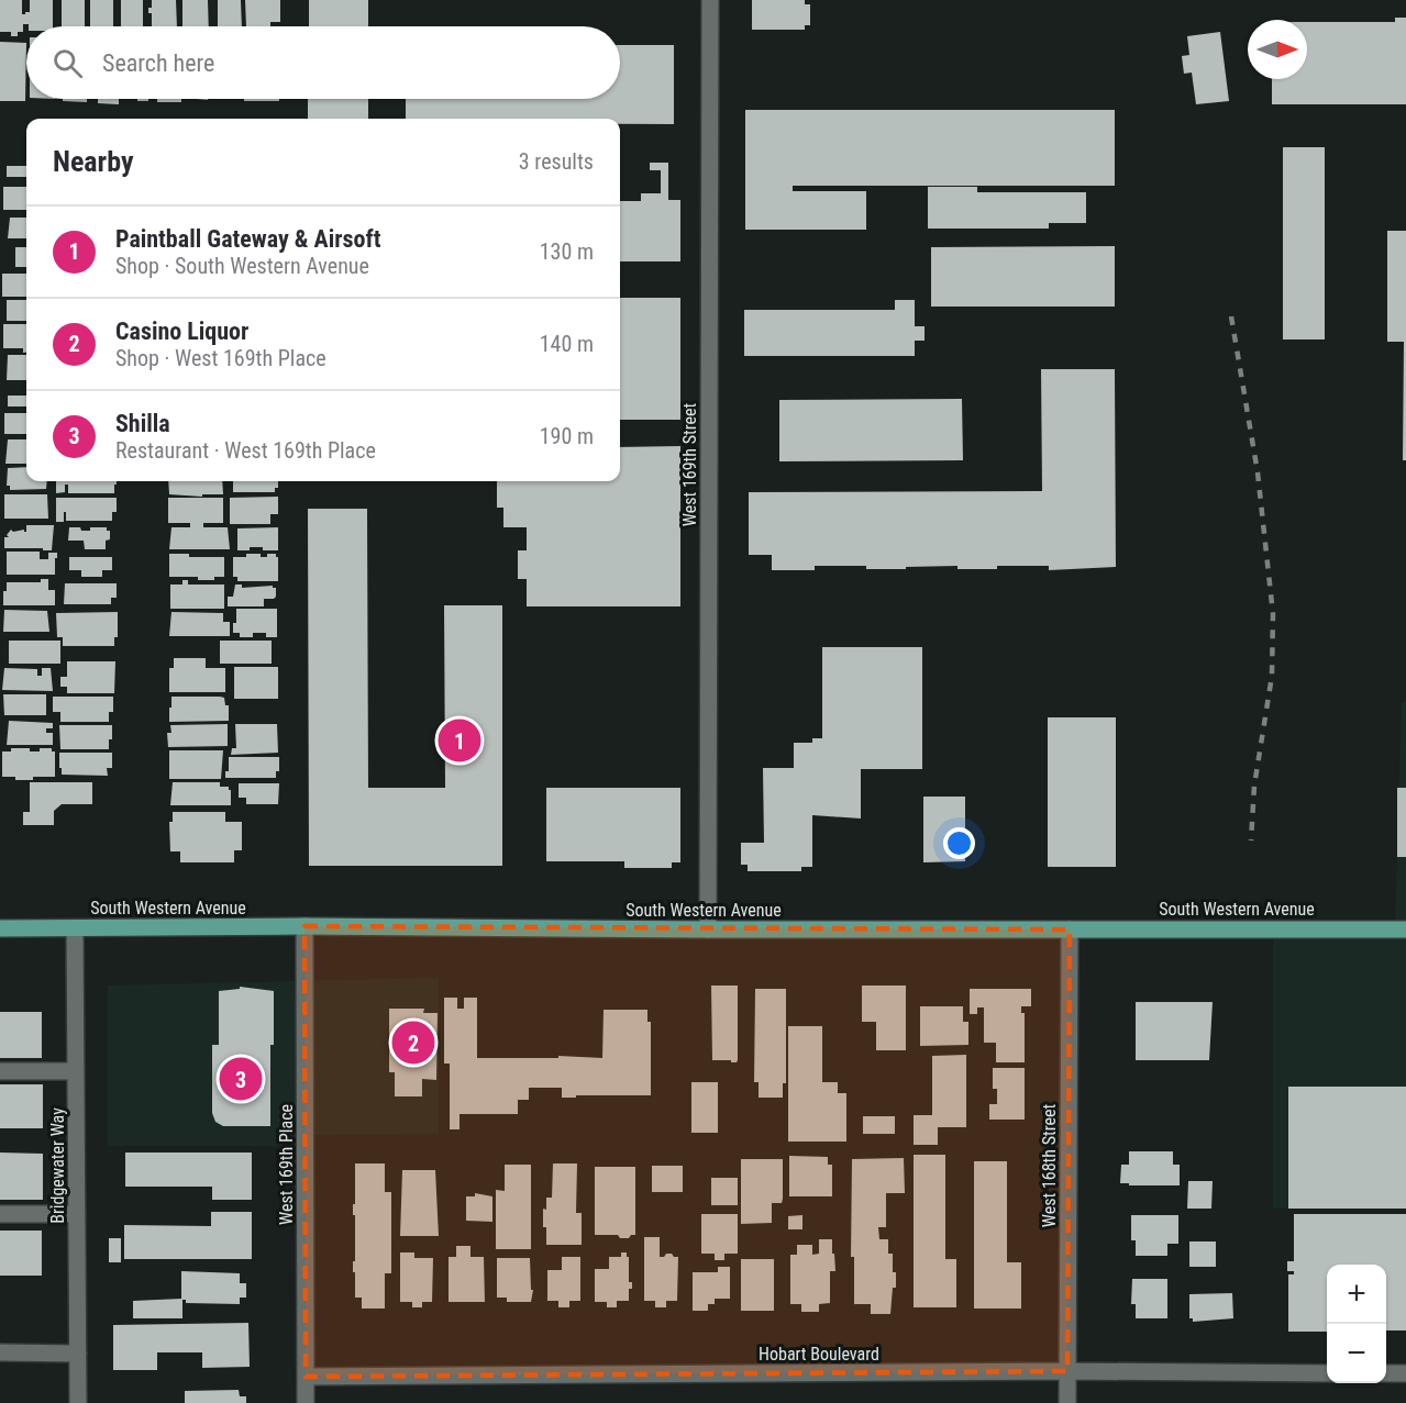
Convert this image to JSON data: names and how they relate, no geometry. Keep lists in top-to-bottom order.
{
  "streets": {
    "main road": ["South Western Avenue"],
    "street": [
      "West 169th Street",
      "West 169th Place",
      "Bridgewater Way",
      "West 168th Street",
      "Hobart Boulevard"
    ]
  },
  "crossings": [
    ["West 169th Street", "South Western Avenue"],
    ["South Western Avenue", "West 169th Place"],
    ["South Western Avenue", "Bridgewater Way"],
    ["South Western Avenue", "West 168th Street"],
    ["West 169th Place", "Hobart Boulevard"],
    ["West 168th Street", "Hobart Boulevard"]
  ],
  "north": "right",
  "page": {
    "search": "Search here",
    "heading": ["Nearby", "3 results"],
    "list": [
      {
        "mark": "1",
        "name": "Paintball Gateway & Airsoft",
        "note": "Shop · South Western Avenue",
        "value": "130 m"
      },
      {
        "mark": "2",
        "name": "Casino Liquor",
        "note": "Shop · West 169th Place",
        "value": "140 m"
      },
      {
        "mark": "3",
        "name": "Shilla",
        "note": "Restaurant · West 169th Place",
        "value": "190 m"
      }
    ],
    "pins": ["1", "2", "3"],
    "map_buttons": ["+", "−"]
  }
}
